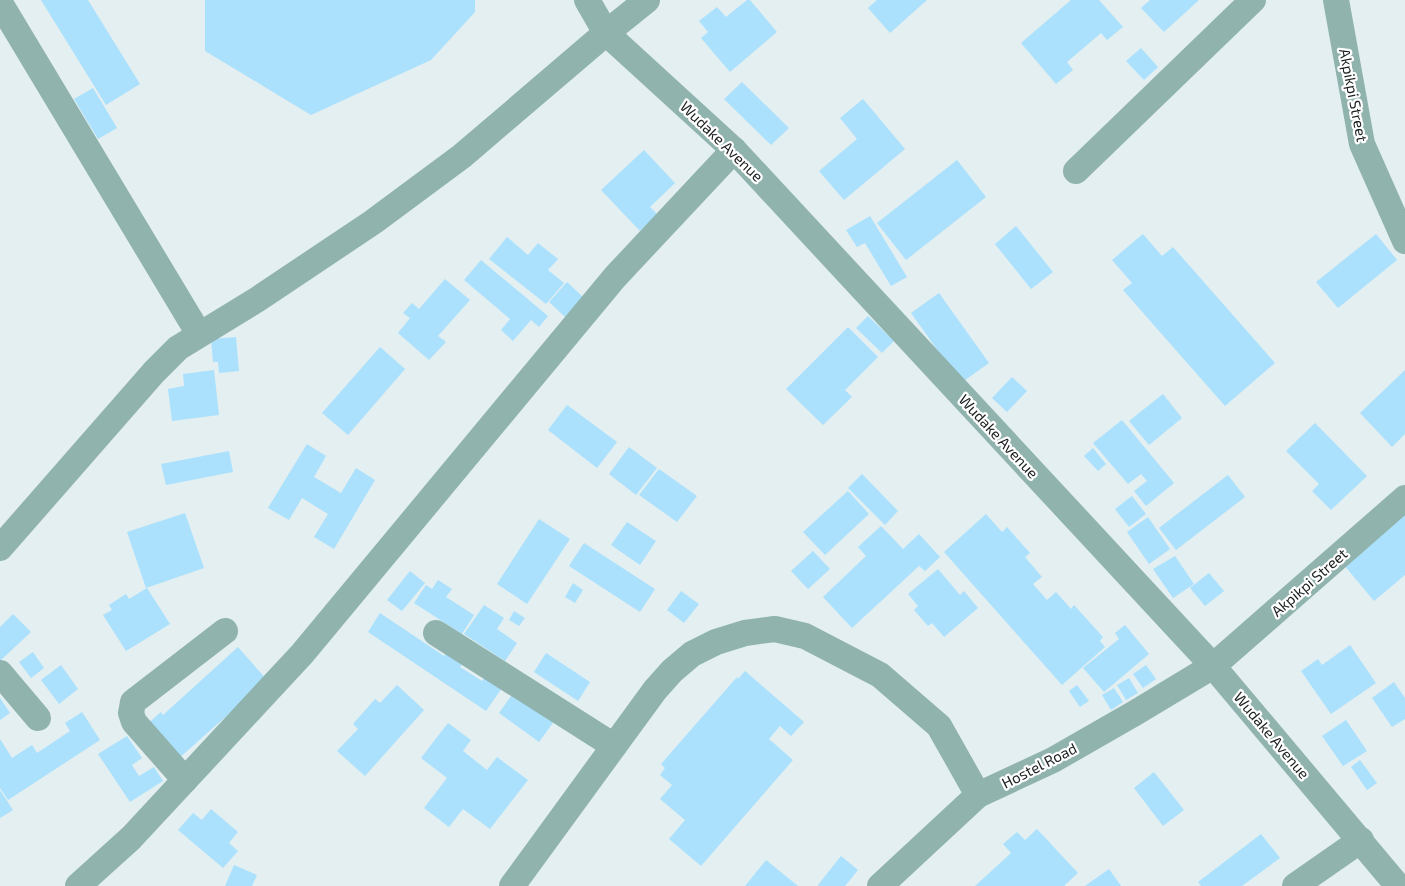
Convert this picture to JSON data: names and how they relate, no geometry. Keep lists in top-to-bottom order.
{
  "streets": {
    "street": ["Akpikpi Street", "Wudake Avenue", "Hostel Road"]
  },
  "crossings": [
    ["Akpikpi Street", "Wudake Avenue"],
    ["Akpikpi Street", "Hostel Road"],
    ["Wudake Avenue", "Hostel Road"]
  ]
}
